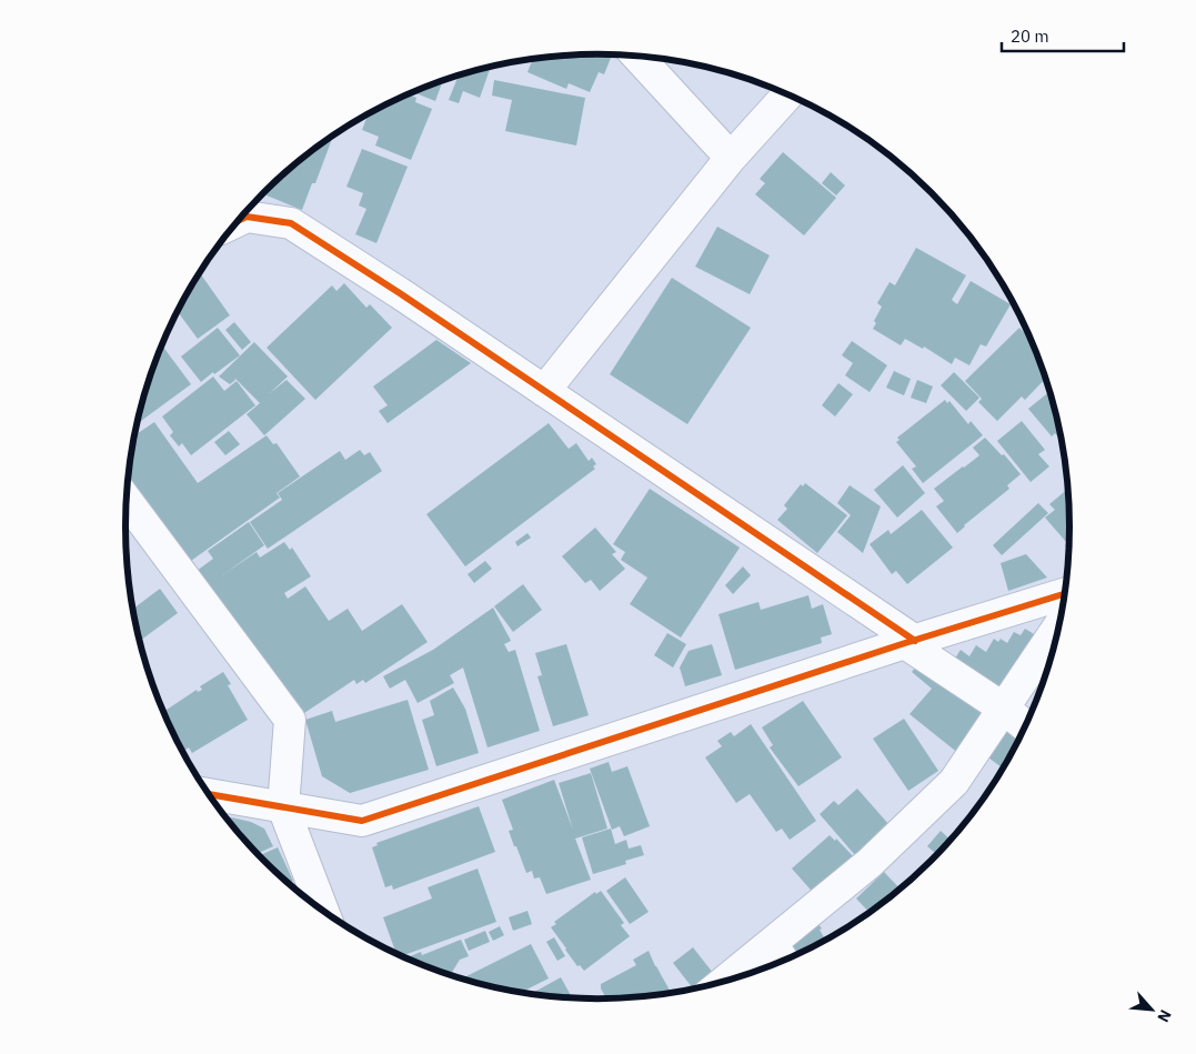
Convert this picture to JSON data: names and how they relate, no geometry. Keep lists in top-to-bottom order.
{
  "scale_bar": "20 m",
  "north": "bottom right"
}
